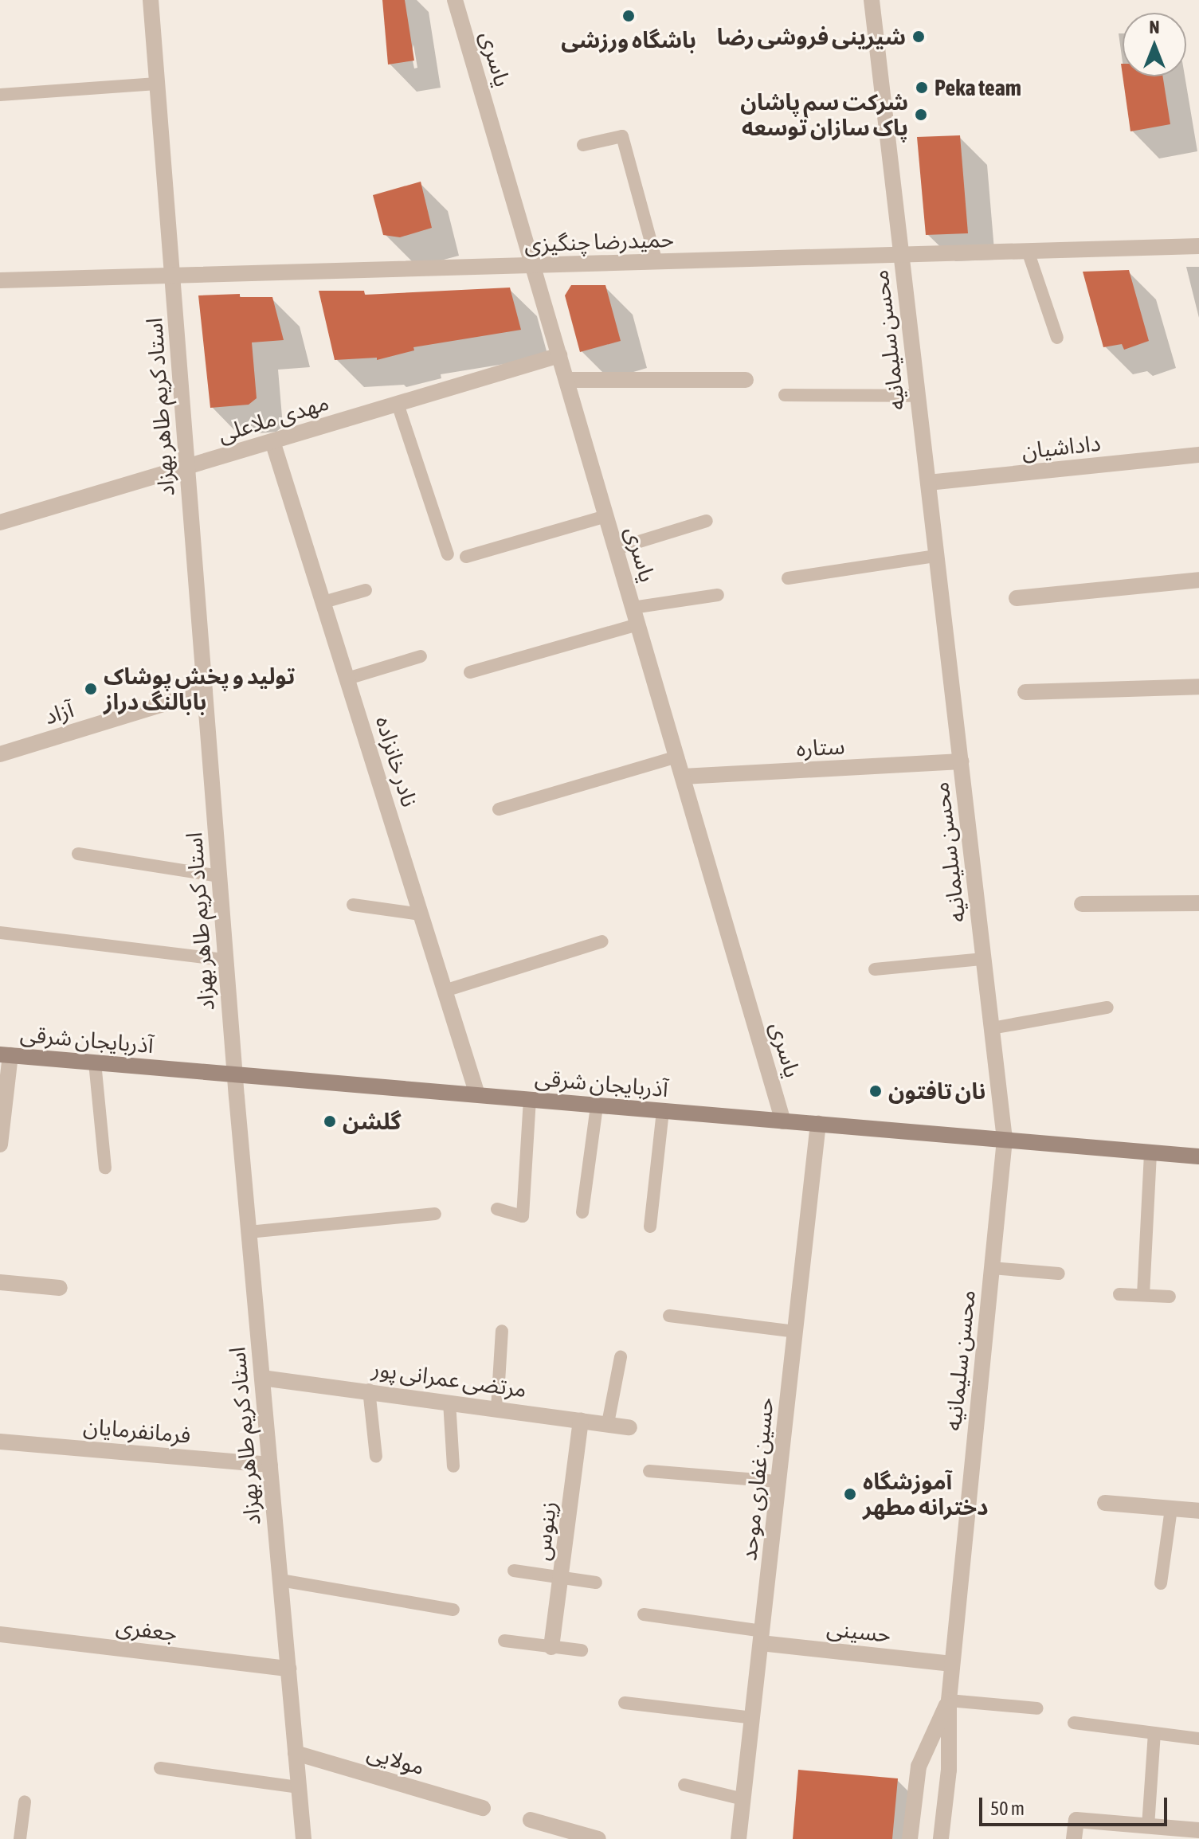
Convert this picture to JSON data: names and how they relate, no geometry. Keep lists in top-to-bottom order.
{
  "streets": {
    "main road": ["آذربایجان شرقی"],
    "street": [
      "یاسری",
      "حمیدرضا چنگیزی",
      "محسن سلیمانیه",
      "استاد کریم طاهر بهزاد",
      "مهدی ملاعلی",
      "داداشیان",
      "آزاد",
      "ستاره",
      "نادر خانزاده",
      "مرتضی عمرانی پور",
      "فرمانفرمایان",
      "حسین غفاری موحد",
      "زینوس",
      "جعفری",
      "حسینی",
      "مولایی"
    ]
  },
  "crossings": [
    ["یاسری", "حمیدرضا چنگیزی"],
    ["یاسری", "مهدی ملاعلی"],
    ["یاسری", "ستاره"],
    ["یاسری", "آذربایجان شرقی"],
    ["حمیدرضا چنگیزی", "محسن سلیمانیه"],
    ["حمیدرضا چنگیزی", "استاد کریم طاهر بهزاد"],
    ["محسن سلیمانیه", "داداشیان"],
    ["محسن سلیمانیه", "ستاره"],
    ["محسن سلیمانیه", "آذربایجان شرقی"],
    ["محسن سلیمانیه", "حسینی"],
    ["استاد کریم طاهر بهزاد", "مهدی ملاعلی"],
    ["استاد کریم طاهر بهزاد", "آزاد"],
    ["استاد کریم طاهر بهزاد", "آذربایجان شرقی"],
    ["استاد کریم طاهر بهزاد", "مرتضی عمرانی پور"],
    ["استاد کریم طاهر بهزاد", "فرمانفرمایان"],
    ["استاد کریم طاهر بهزاد", "جعفری"],
    ["استاد کریم طاهر بهزاد", "مولایی"],
    ["مهدی ملاعلی", "نادر خانزاده"],
    ["نادر خانزاده", "آذربایجان شرقی"],
    ["آذربایجان شرقی", "حسین غفاری موحد"],
    ["مرتضی عمرانی پور", "زینوس"],
    ["حسین غفاری موحد", "حسینی"]
  ],
  "places": [
    "باشگاه ورزشی",
    "شیرینی فروشی رضا",
    "Peka team",
    "شرکت سم پاشان پاک سازان توسعه",
    "تولید و پخش پوشاک بابالنگ دراز",
    "نان تافتون",
    "گلشن",
    "آموزشگاه دخترانه مطهر"
  ],
  "scale_bar": "50 m",
  "north": "top"
}
